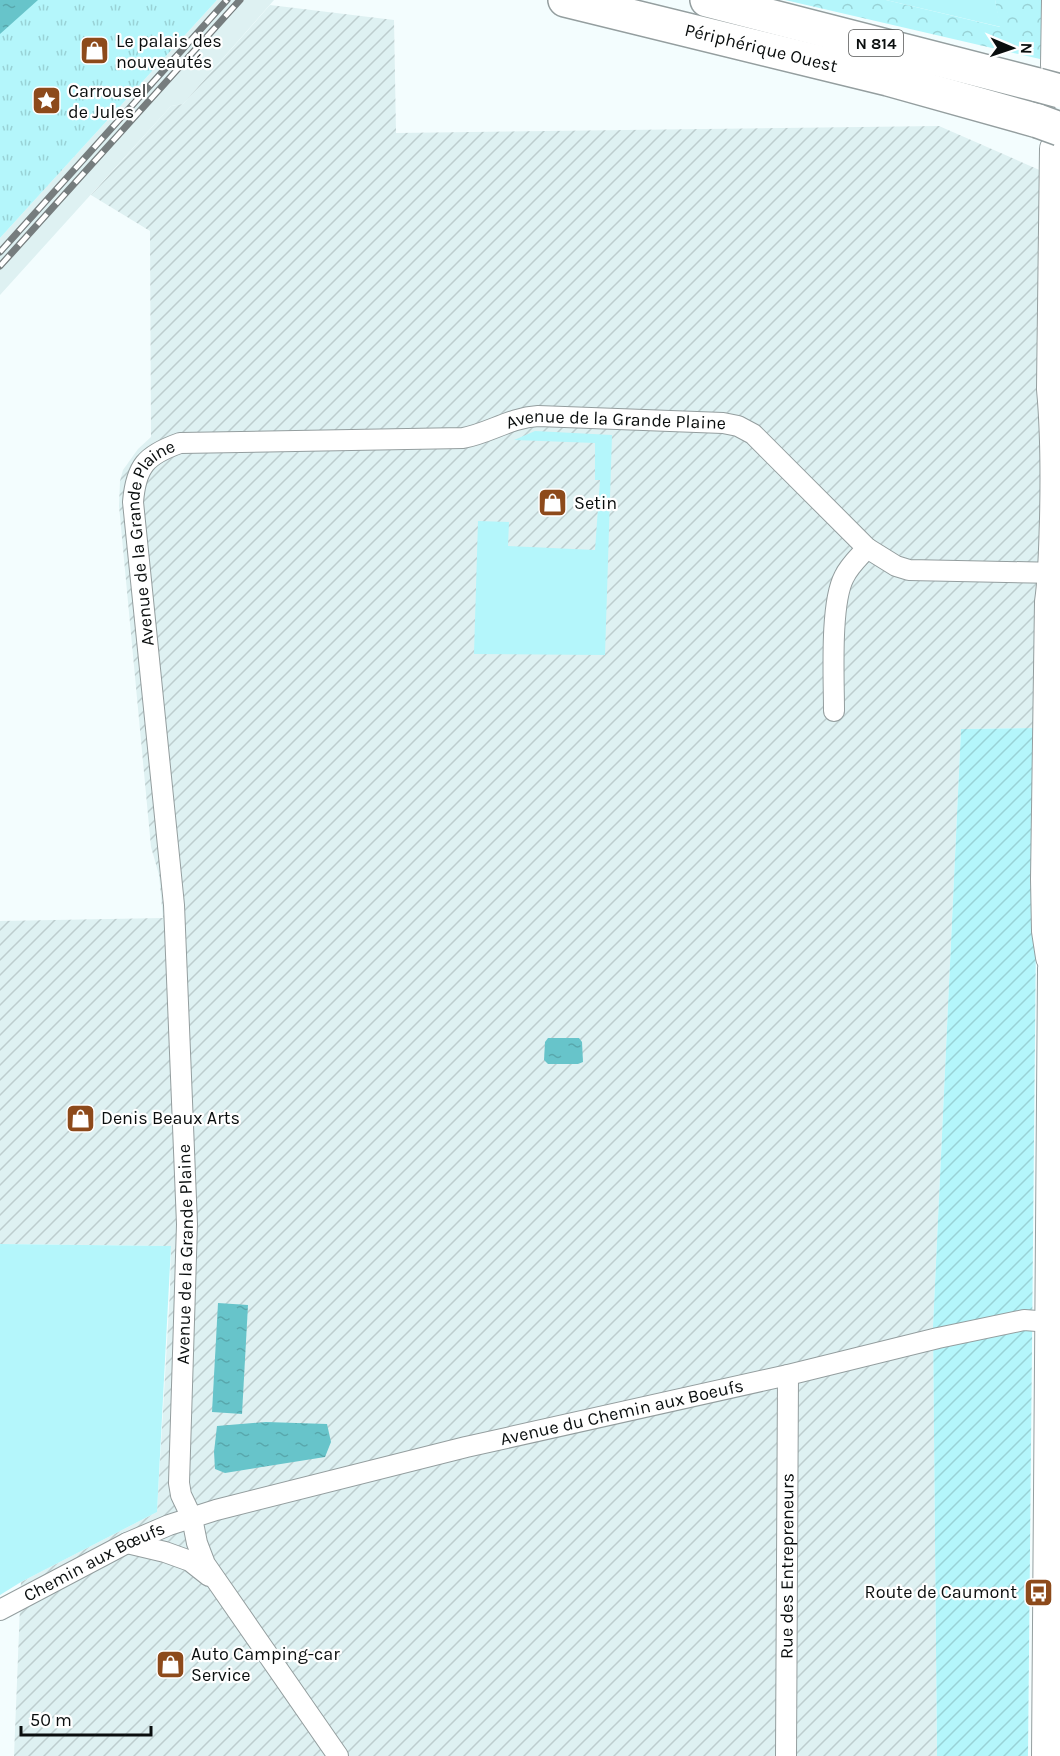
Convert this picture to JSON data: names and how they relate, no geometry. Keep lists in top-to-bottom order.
{
  "streets": {
    "highway": ["N 814", "Périphérique Ouest"],
    "street": [
      "Avenue de la Grande Plaine",
      "Avenue du Chemin aux Boeufs",
      "Chemin aux Bœufs",
      "Rue des Entrepreneurs"
    ]
  },
  "crossings": [
    ["Avenue de la Grande Plaine", "Avenue du Chemin aux Boeufs"],
    ["Avenue de la Grande Plaine", "Chemin aux Bœufs"],
    ["Avenue du Chemin aux Boeufs", "Chemin aux Bœufs"],
    ["Avenue du Chemin aux Boeufs", "Rue des Entrepreneurs"]
  ],
  "places": {
    "shop": [
      "Le palais des nouveautés",
      "Setin",
      "Denis Beaux Arts",
      "Auto Camping-car Service"
    ],
    "place": ["Carrousel de Jules"],
    "bus stop": ["Route de Caumont"]
  },
  "scale_bar": "50 m",
  "north": "right"
}
